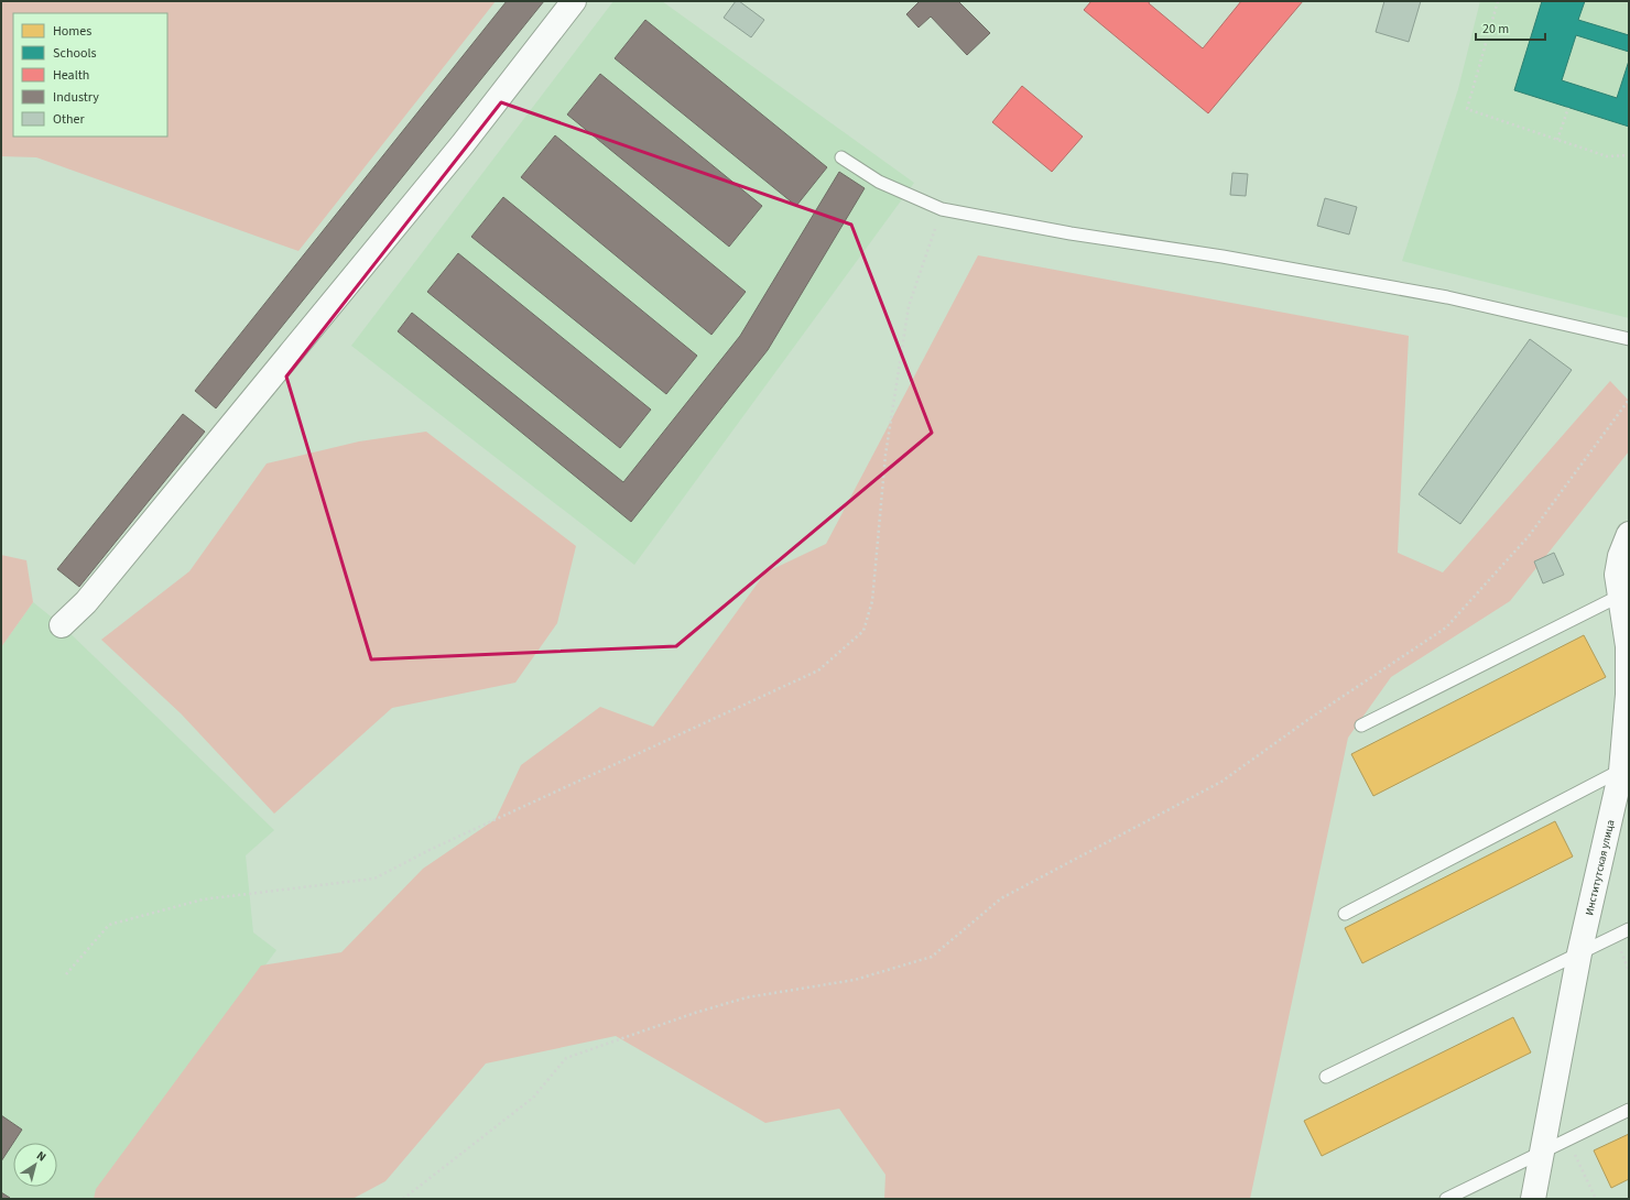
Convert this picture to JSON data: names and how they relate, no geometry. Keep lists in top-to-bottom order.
{
  "streets": {
    "street": ["Институтская улица"]
  },
  "legend": [
    "Homes",
    "Schools",
    "Health",
    "Industry",
    "Other"
  ],
  "scale_bar": "20 m",
  "north": "top right"
}
